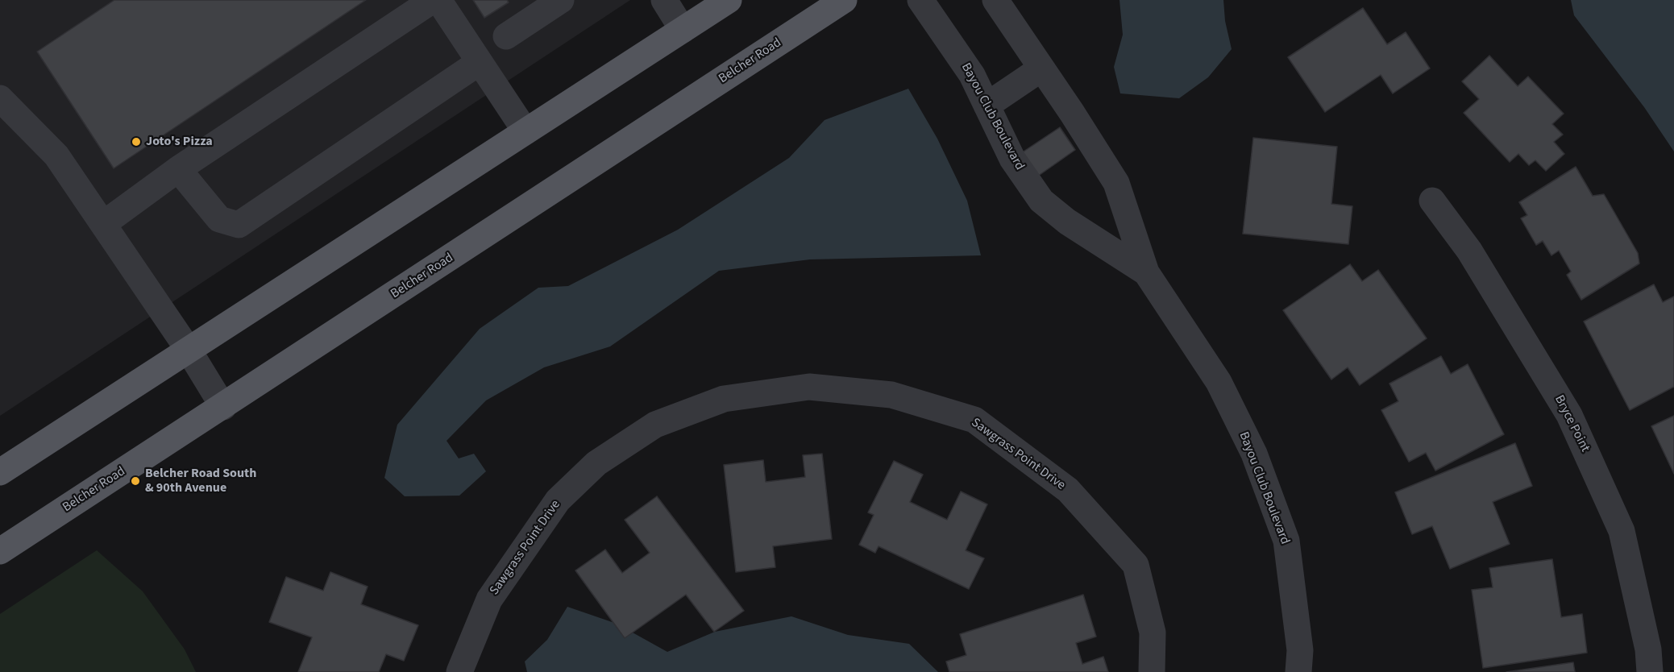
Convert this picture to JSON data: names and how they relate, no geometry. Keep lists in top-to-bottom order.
{
  "streets": {
    "main road": ["Belcher Road"],
    "street": ["Bayou Club Boulevard", "Bryce Point", "Sawgrass Point Drive"]
  },
  "places": ["Joto's Pizza", "Belcher Road South & 90th Avenue"]
}
